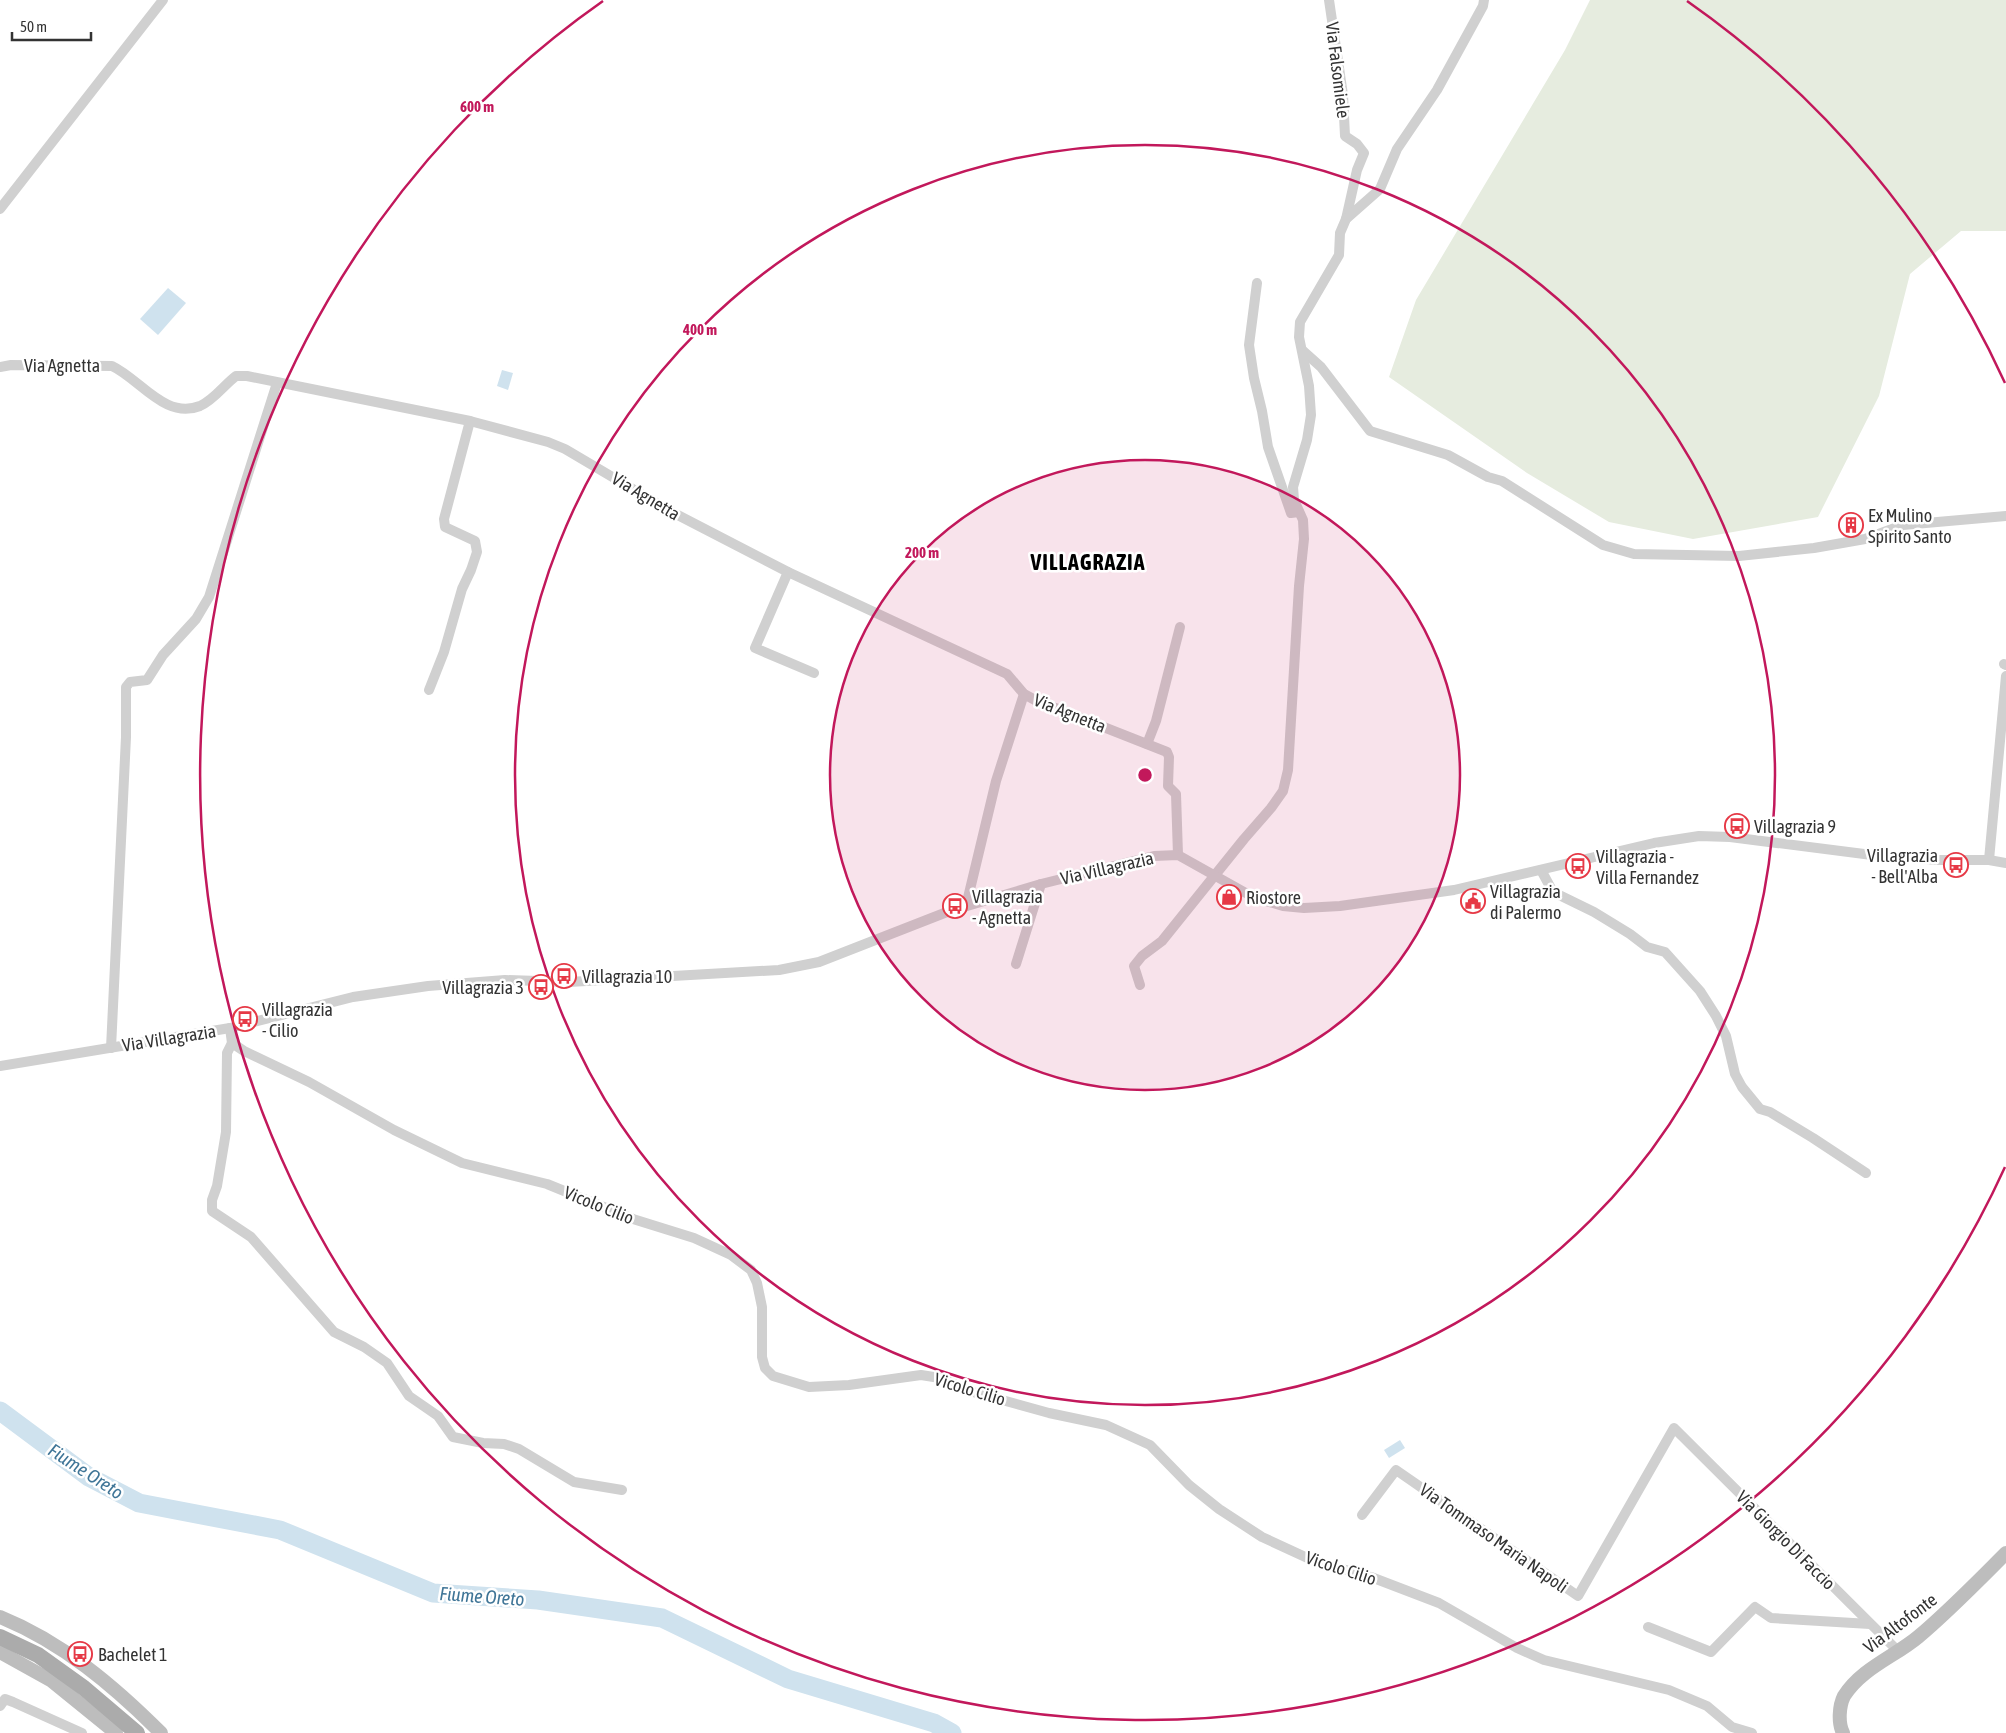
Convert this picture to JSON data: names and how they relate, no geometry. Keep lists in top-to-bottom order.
{
  "streets": {
    "main road": ["Via Altofonte"],
    "street": [
      "Via Falsomiele",
      "Via Agnetta",
      "Via Villagrazia",
      "Vicolo Cilio",
      "Via Tommaso Maria Napoli",
      "Via Giorgio Di Faccio"
    ]
  },
  "crossings": [
    ["Via Agnetta", "Via Villagrazia"],
    ["Via Tommaso Maria Napoli", "Via Giorgio Di Faccio"],
    ["Via Giorgio Di Faccio", "Via Altofonte"]
  ],
  "districts": ["VILLAGRAZIA"],
  "water": ["Fiume Oreto"],
  "places": {
    "building": ["Ex Mulino Spirito Santo"],
    "bus stop": [
      "Villagrazia 9",
      "Villagrazia - Bell'Alba",
      "Villagrazia - Villa Fernandez",
      "Villagrazia - Agnetta",
      "Villagrazia 10",
      "Villagrazia 3",
      "Villagrazia - Cilio",
      "Bachelet 1"
    ],
    "shop": ["Riostore"],
    "public building": ["Villagrazia di Palermo"]
  },
  "scale_bar": "50 m",
  "rings": ["600 m", "400 m", "200 m"]
}
